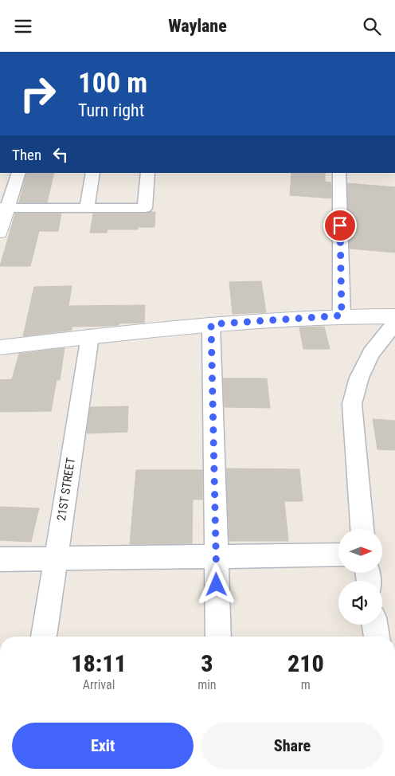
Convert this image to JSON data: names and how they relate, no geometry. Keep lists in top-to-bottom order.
{
  "streets": {
    "street": ["21ST STREET"]
  },
  "north": "right",
  "page": {
    "header": "Waylane",
    "turn": ["100 m", "Turn right"],
    "then": "Then",
    "eta": [
      "18:11",
      "Arrival",
      "3",
      "min",
      "210",
      "m"
    ],
    "buttons": ["Exit", "Share"]
  }
}
